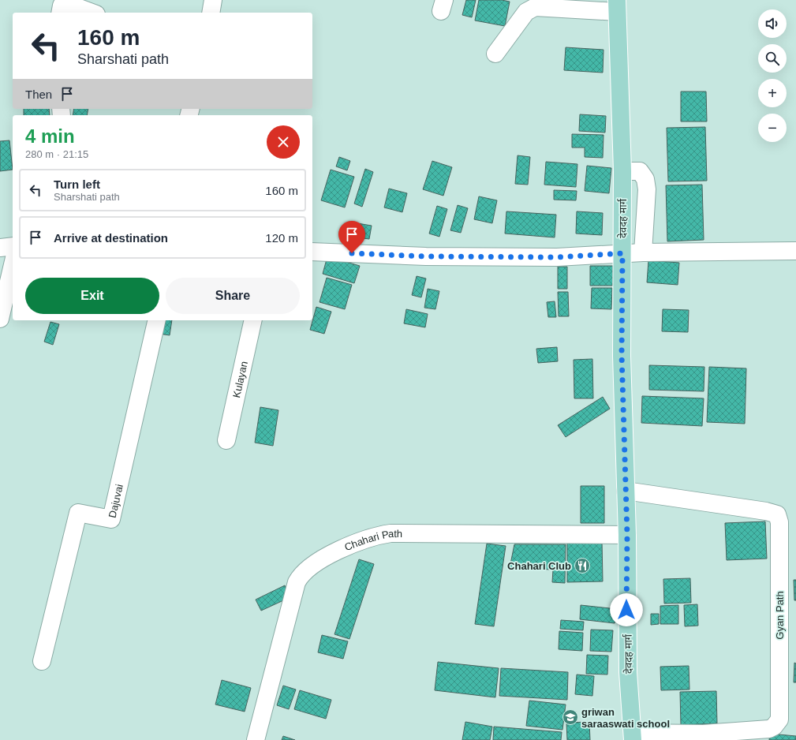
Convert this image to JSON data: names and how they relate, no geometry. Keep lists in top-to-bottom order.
{
  "streets": {
    "main road": ["देवदह मार्ग"],
    "street": [
      "Kulayan",
      "Dajuvai",
      "Chahari Path",
      "Gyan Path"
    ]
  },
  "crossings": [
    ["देवदह मार्ग", "Chahari Path"],
    ["देवदह मार्ग", "Gyan Path"]
  ],
  "places": {
    "restaurant": ["Chahari Club"],
    "school or university": ["griwan saraaswati school"]
  },
  "page": {
    "map_buttons": ["+", "−"],
    "turn": ["160 m", "Sharshati path"],
    "then": "Then",
    "heading": ["4 min", "280 m · 21:15"],
    "list": [
      {
        "name": "Turn left",
        "note": "Sharshati path",
        "value": "160 m"
      },
      {
        "name": "Arrive at destination",
        "value": "120 m"
      }
    ],
    "buttons": ["Exit", "Share"]
  }
}
